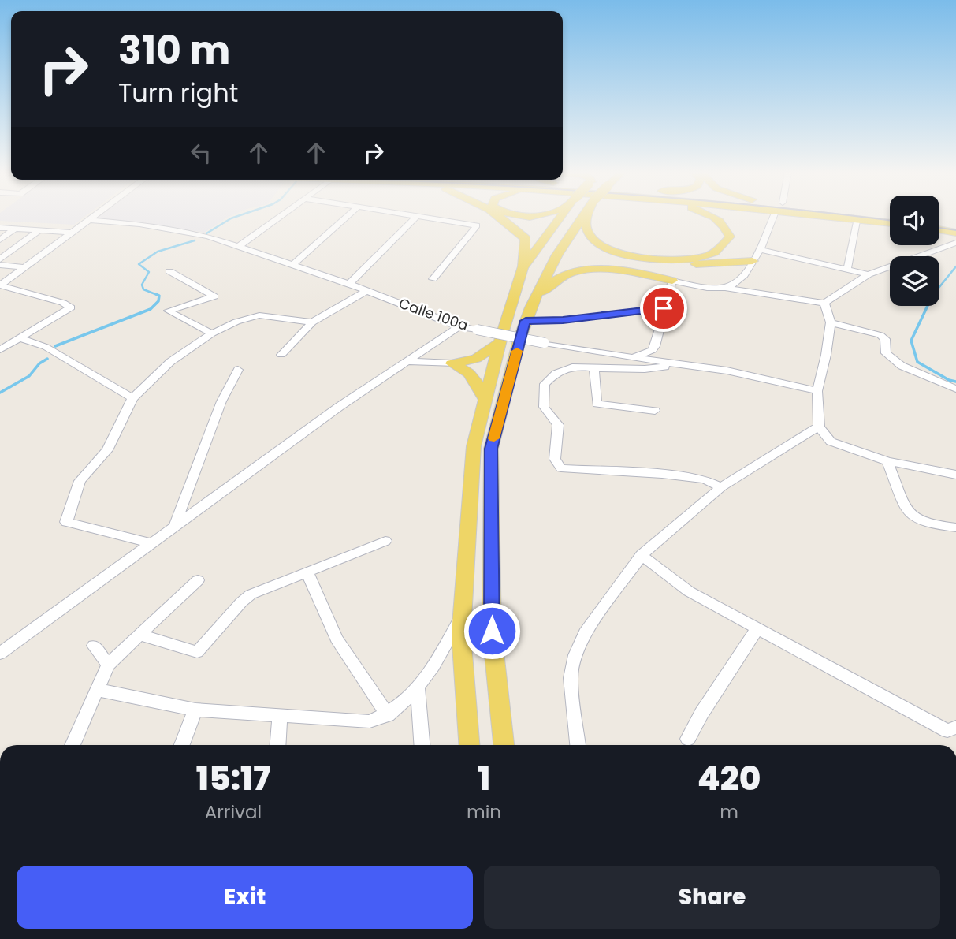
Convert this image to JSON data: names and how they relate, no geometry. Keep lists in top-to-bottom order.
{
  "streets": {
    "street": ["Calle 100a"]
  },
  "page": {
    "turn": ["310 m", "Turn right"],
    "eta": [
      "15:17",
      "Arrival",
      "1",
      "min",
      "420",
      "m"
    ],
    "buttons": ["Exit", "Share"]
  }
}
